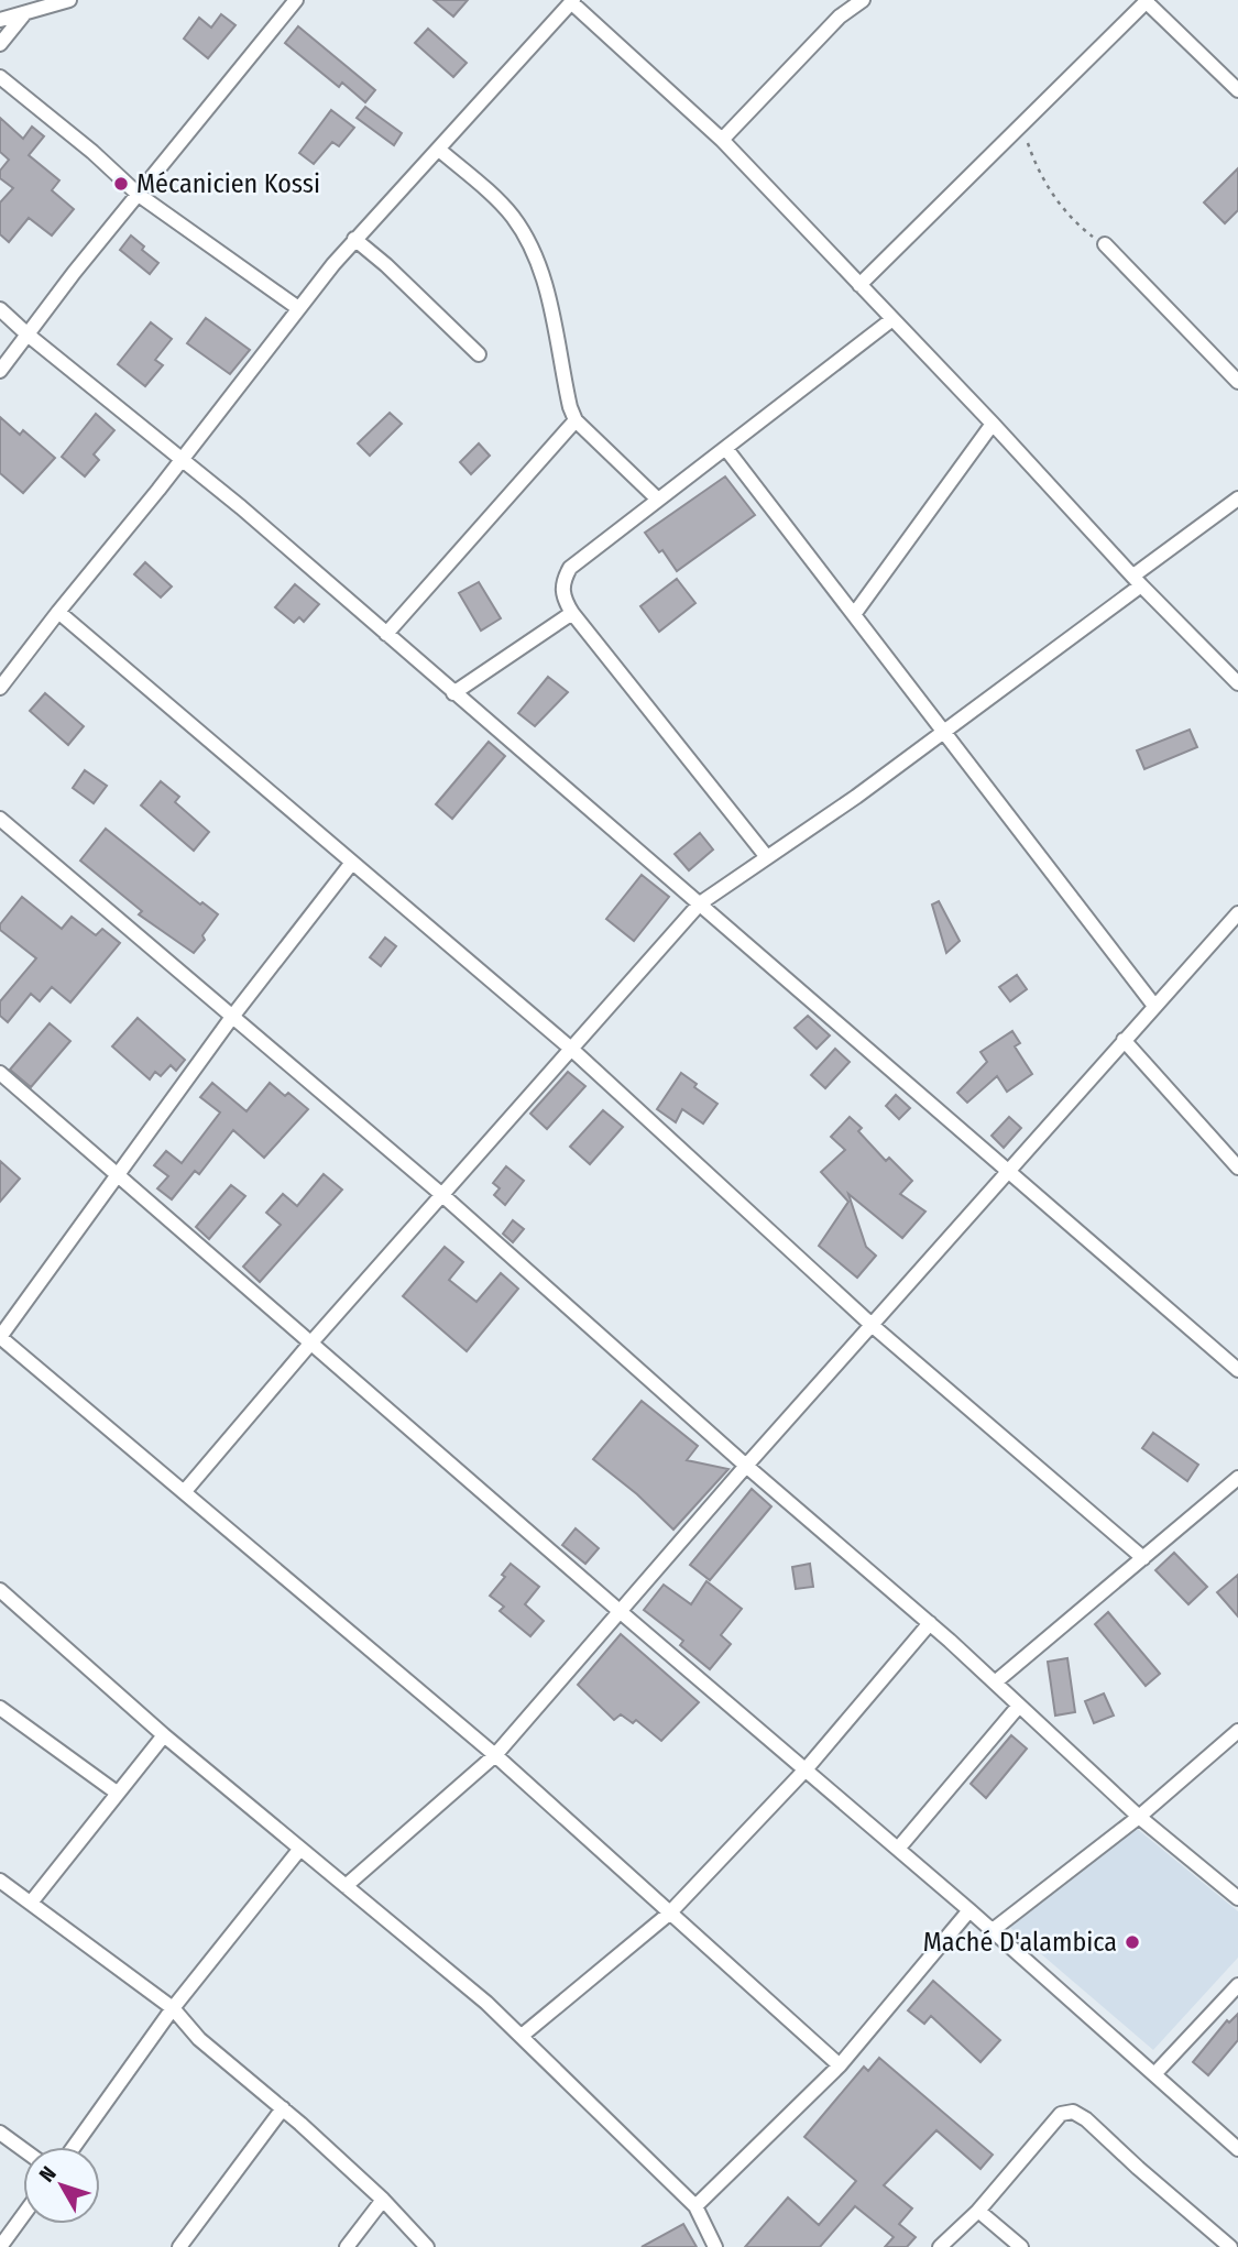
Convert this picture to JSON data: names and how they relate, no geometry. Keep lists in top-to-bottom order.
{
  "places": ["Mécanicien Kossi", "Maché D'alambica"],
  "north": "top left"
}
